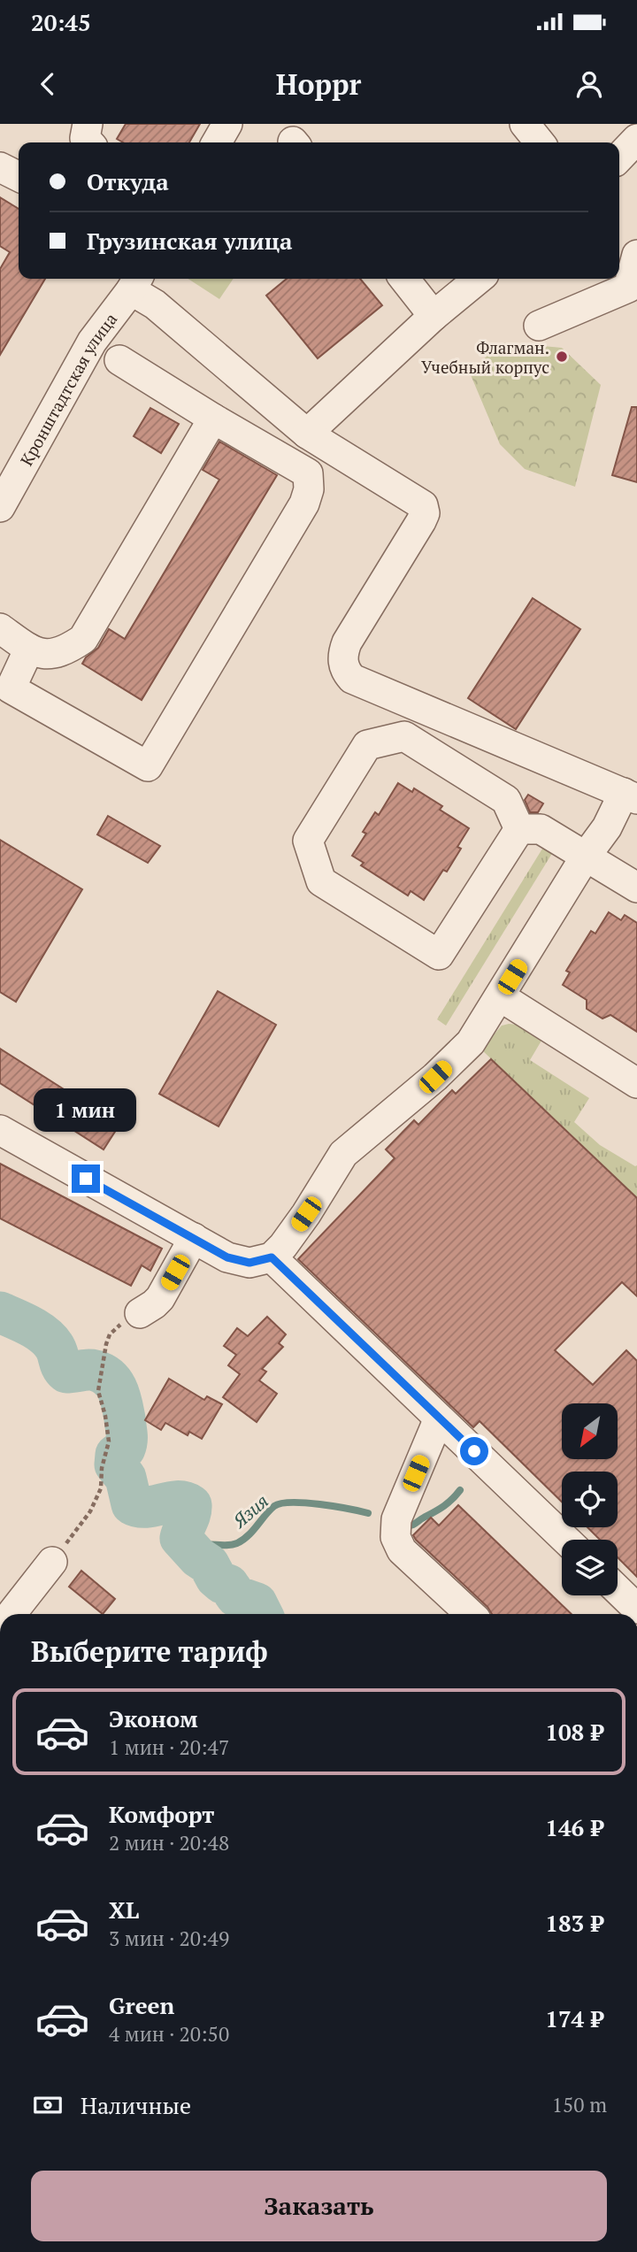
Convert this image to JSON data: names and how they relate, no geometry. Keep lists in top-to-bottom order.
{
  "streets": {
    "street": ["Кронштадтская улица"]
  },
  "water": ["Язия"],
  "places": ["Флагман. Учебный корпус"],
  "north": "bottom left",
  "page": {
    "status": "20:45",
    "header": "Hoppr",
    "banner": ["Откуда", "Грузинская улица"],
    "bubble": "1 мин",
    "heading": "Выберите тариф",
    "list": [
      {
        "name": "Эконом",
        "note": "1 мин · 20:47",
        "value": "108 ₽"
      },
      {
        "name": "Комфорт",
        "note": "2 мин · 20:48",
        "value": "146 ₽"
      },
      {
        "name": "XL",
        "note": "3 мин · 20:49",
        "value": "183 ₽"
      },
      {
        "name": "Green",
        "note": "4 мин · 20:50",
        "value": "174 ₽"
      }
    ],
    "pay": ["Наличные", "150 m"],
    "buttons": "Заказать"
  }
}
